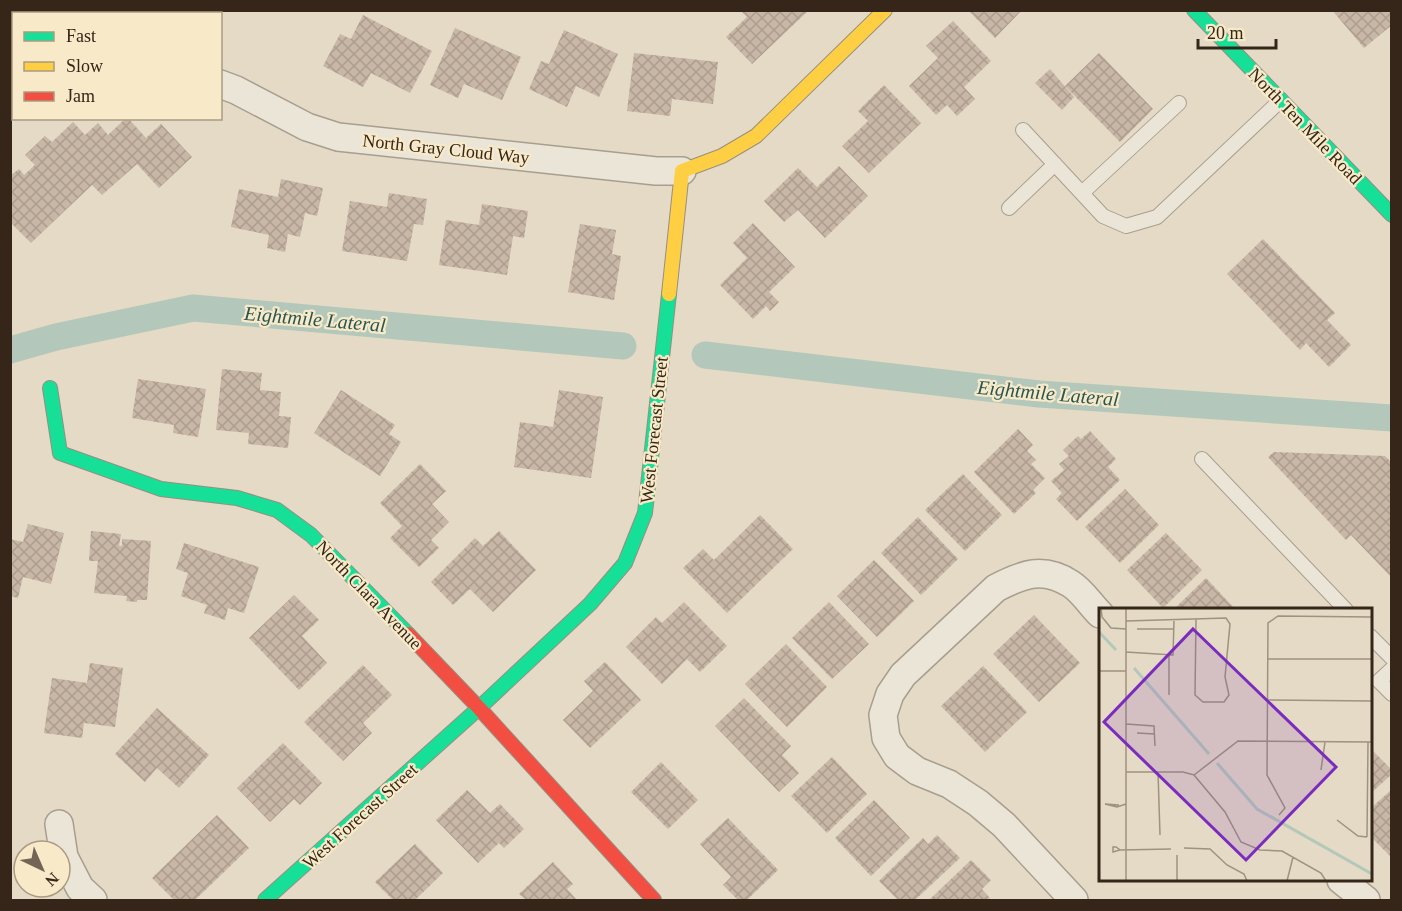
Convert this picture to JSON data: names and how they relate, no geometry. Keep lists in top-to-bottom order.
{
  "streets": {
    "street": [
      "North Ten Mile Road",
      "North Gray Cloud Way",
      "West Forecast Street",
      "North Clara Avenue"
    ]
  },
  "crossings": [
    ["North Gray Cloud Way", "West Forecast Street"],
    ["West Forecast Street", "North Clara Avenue"]
  ],
  "water": ["Eightmile Lateral"],
  "legend": ["Fast", "Slow", "Jam"],
  "scale_bar": "20 m",
  "north": "bottom right"
}
